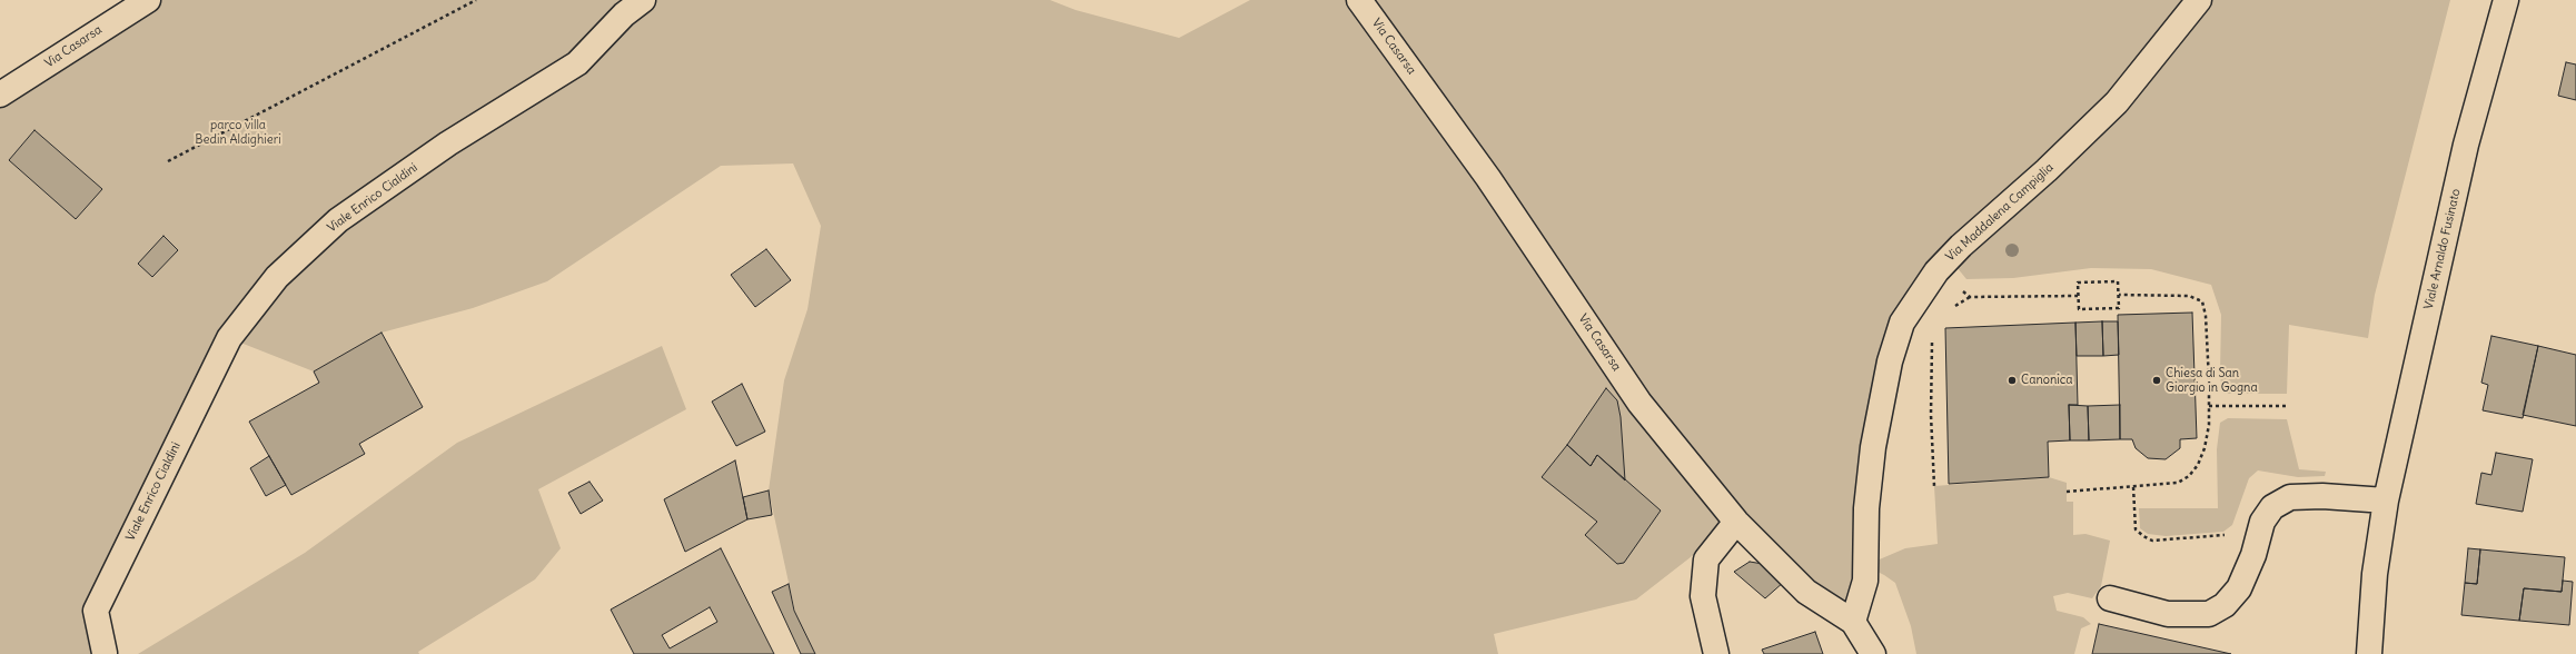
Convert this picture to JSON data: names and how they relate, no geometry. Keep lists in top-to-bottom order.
{
  "streets": {
    "street": [
      "Via Casarsa",
      "Viale Enrico Cialdini",
      "Via Maddalena Campiglia",
      "Viale Arnaldo Fusinato"
    ]
  },
  "crossings": [
    ["Via Casarsa", "Via Maddalena Campiglia"]
  ],
  "parks": ["parco villa Bedin Aldighieri"],
  "places": ["Canonica", "Chiesa di San Giorgio in Gogna"]
}
